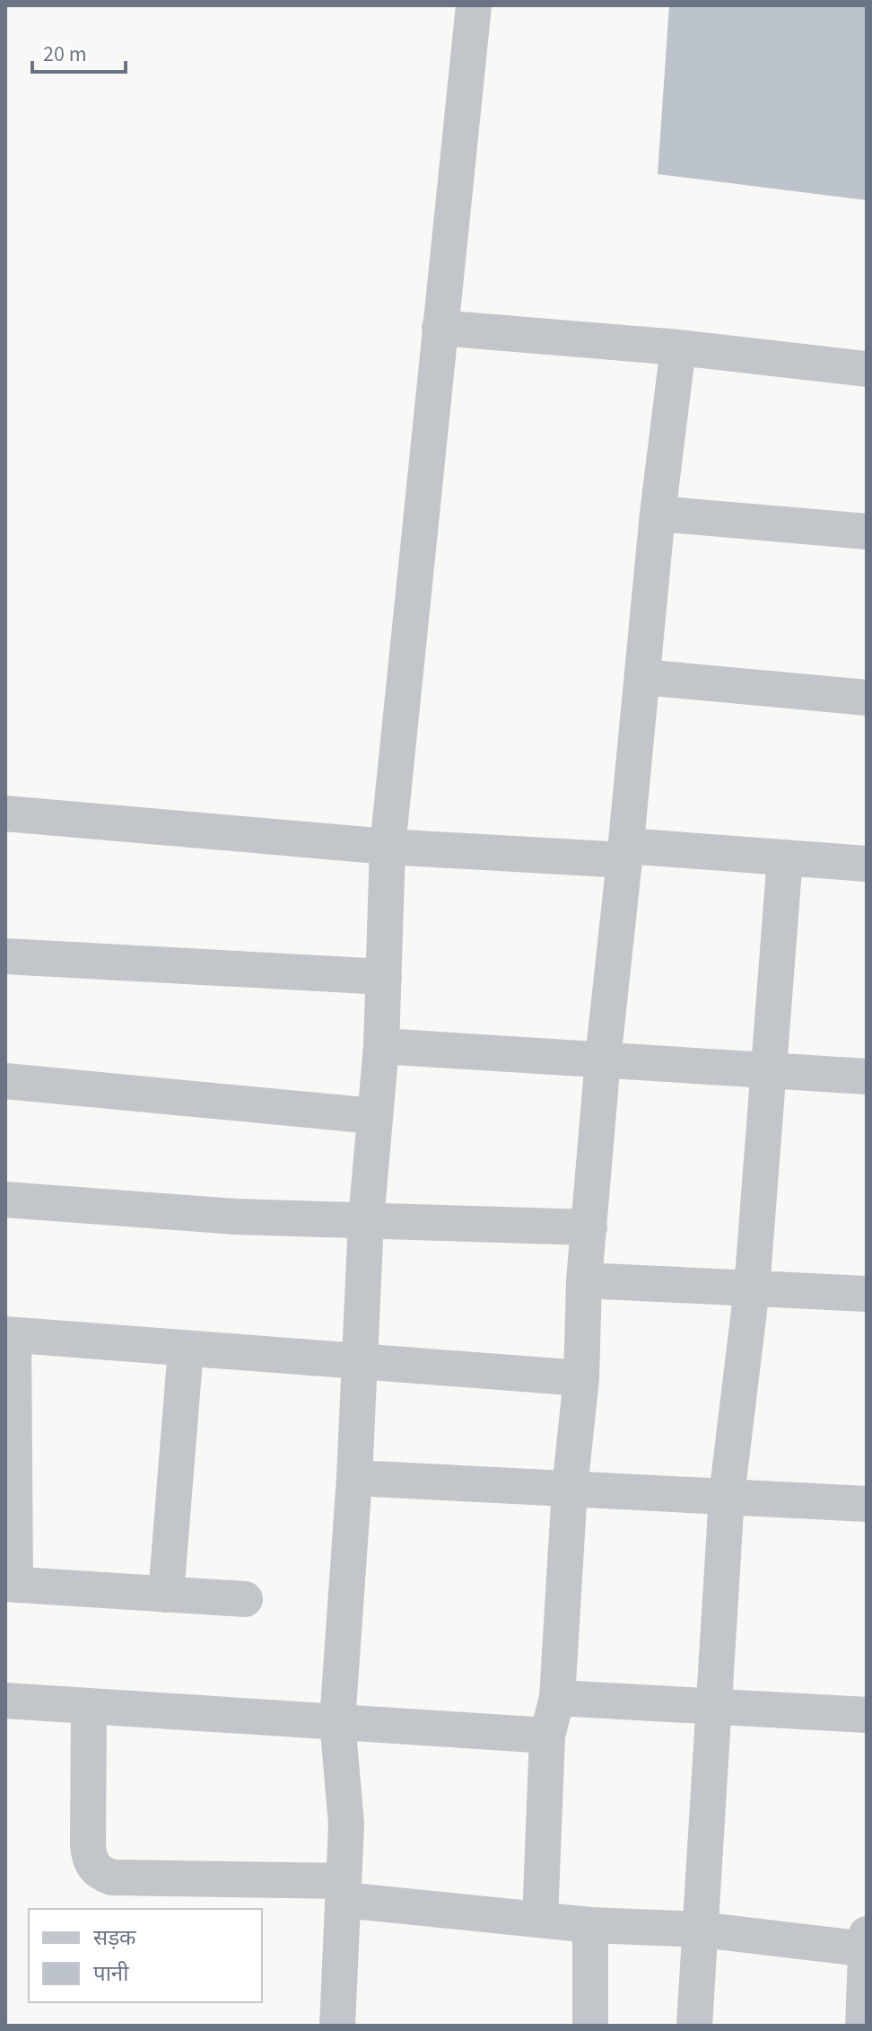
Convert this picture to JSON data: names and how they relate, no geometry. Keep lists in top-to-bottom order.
{
  "legend": ["सड़क", "पानी"],
  "scale_bar": "20 m"
}
